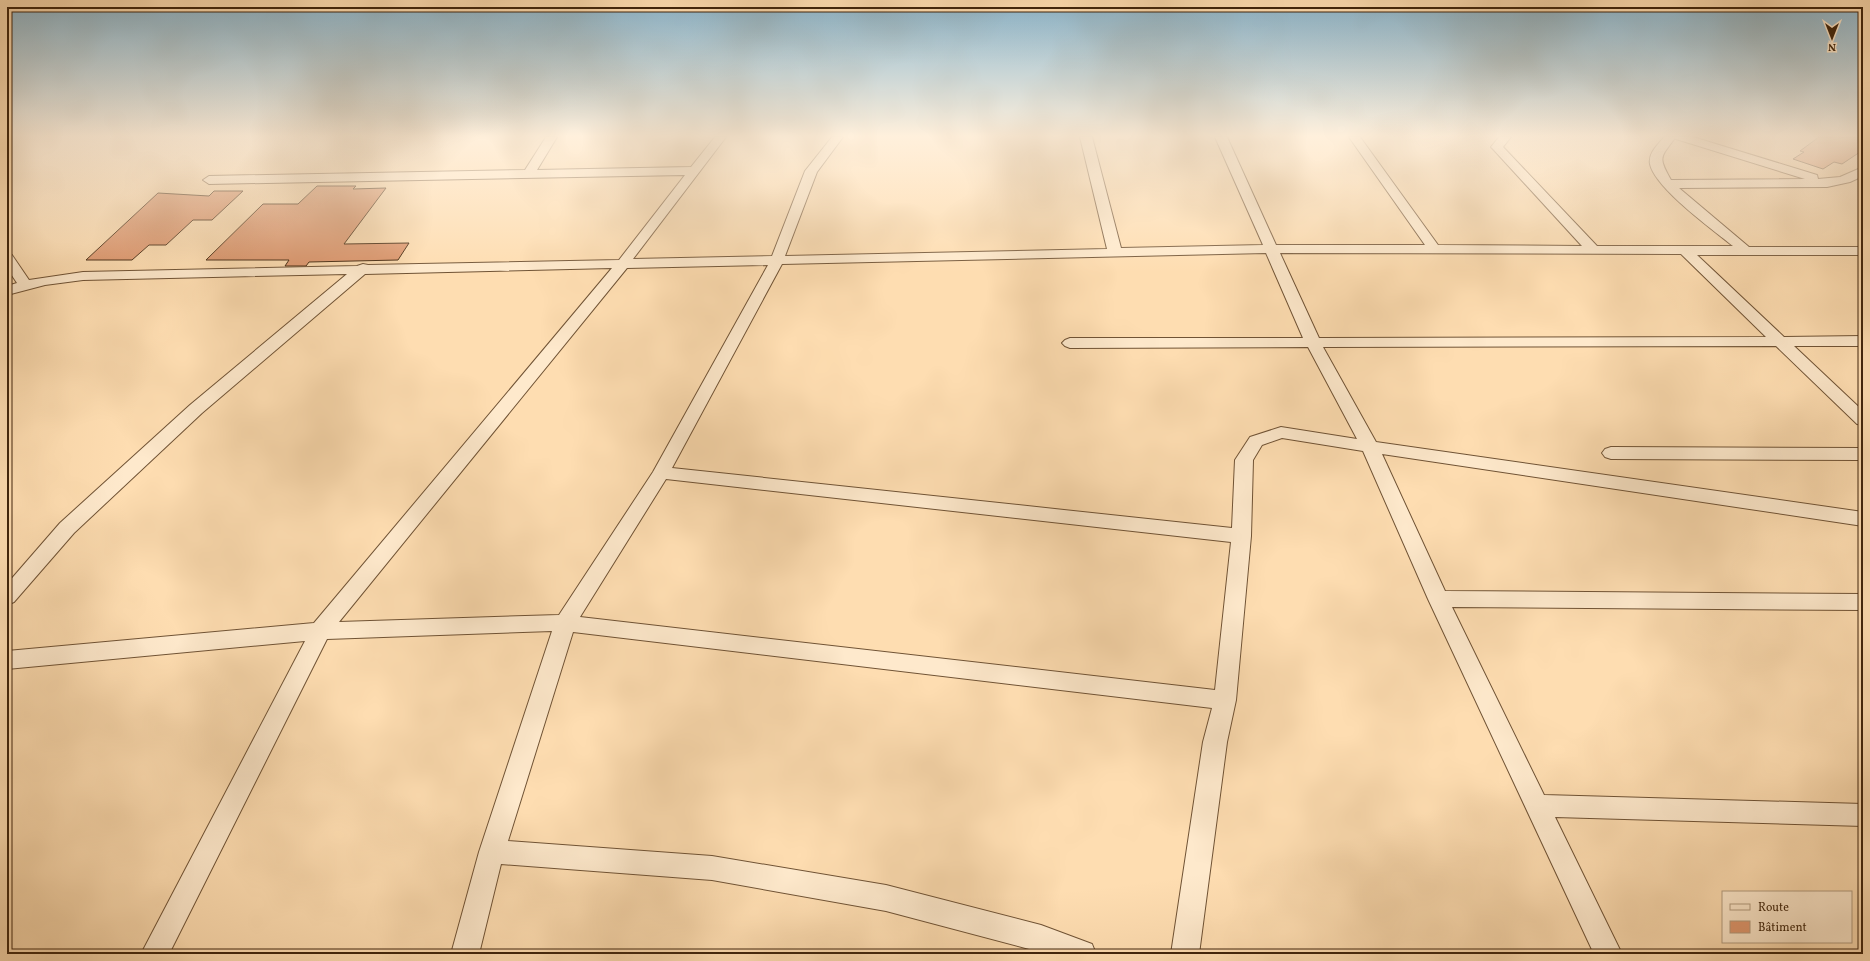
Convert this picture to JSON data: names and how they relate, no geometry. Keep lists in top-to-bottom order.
{
  "legend": ["Route", "Bâtiment"],
  "north": "bottom"
}
